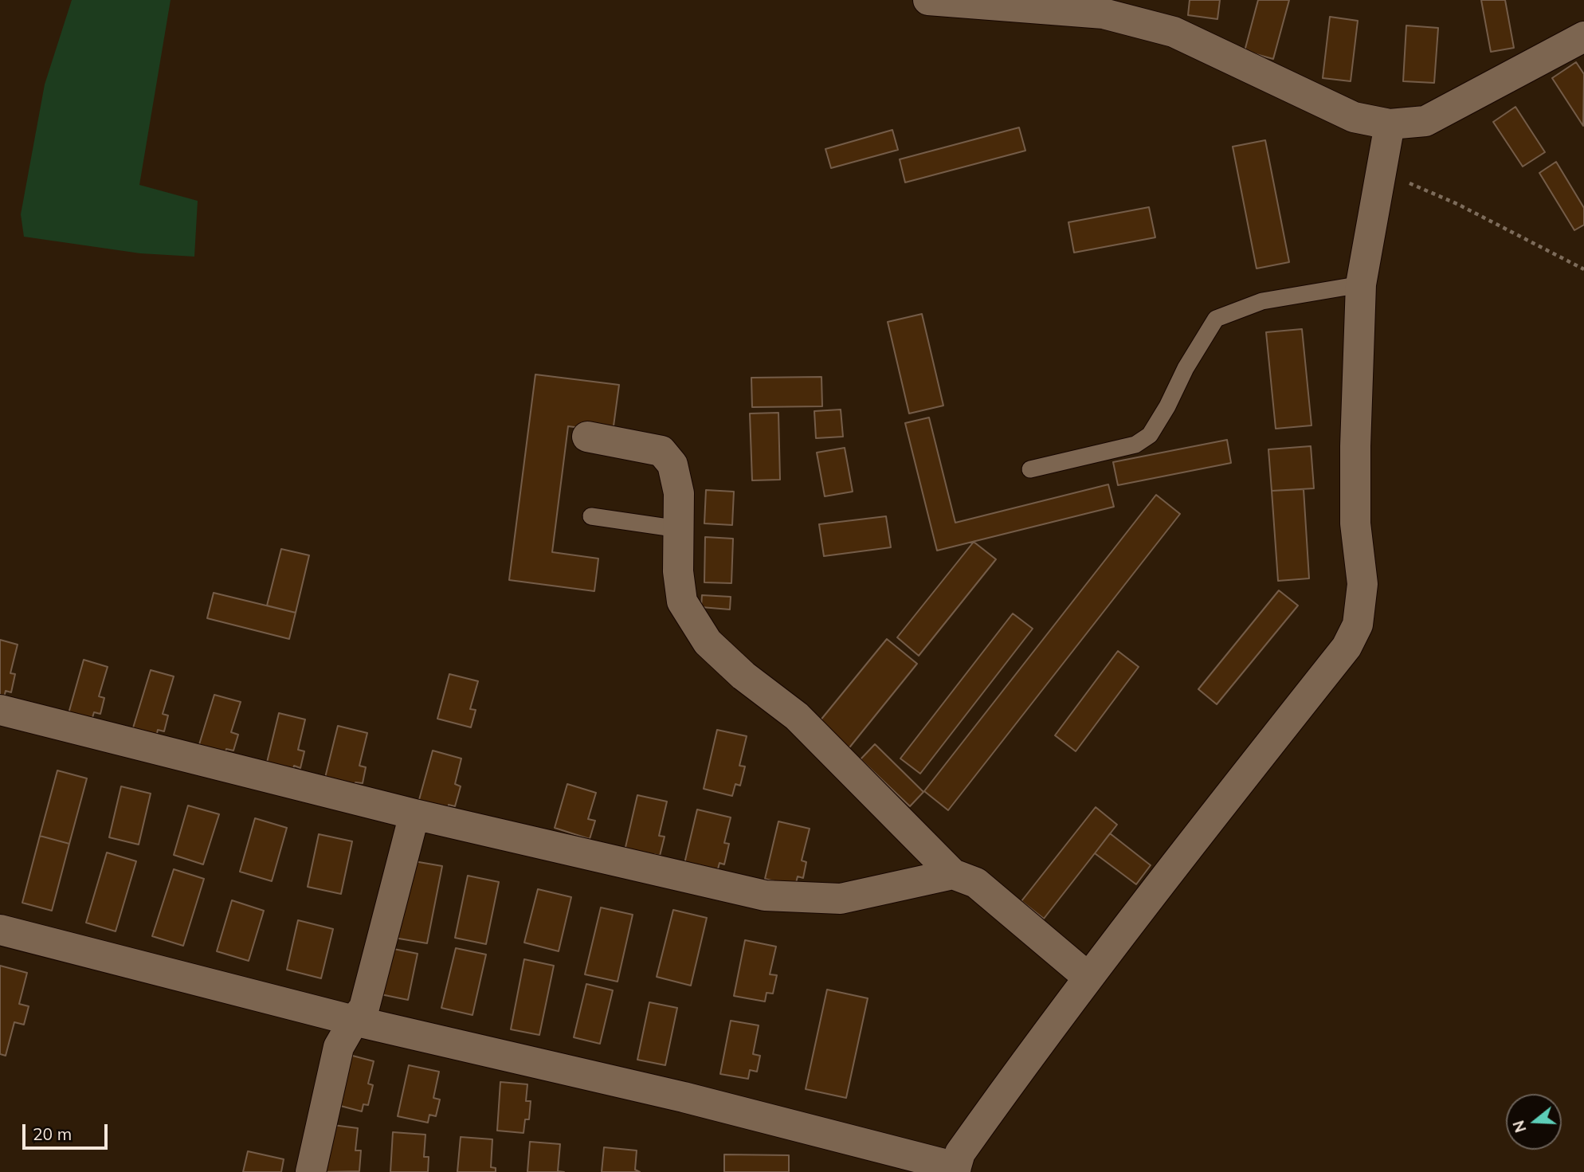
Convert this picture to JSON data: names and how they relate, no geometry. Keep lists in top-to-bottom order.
{
  "scale_bar": "20 m",
  "north": "left"
}
